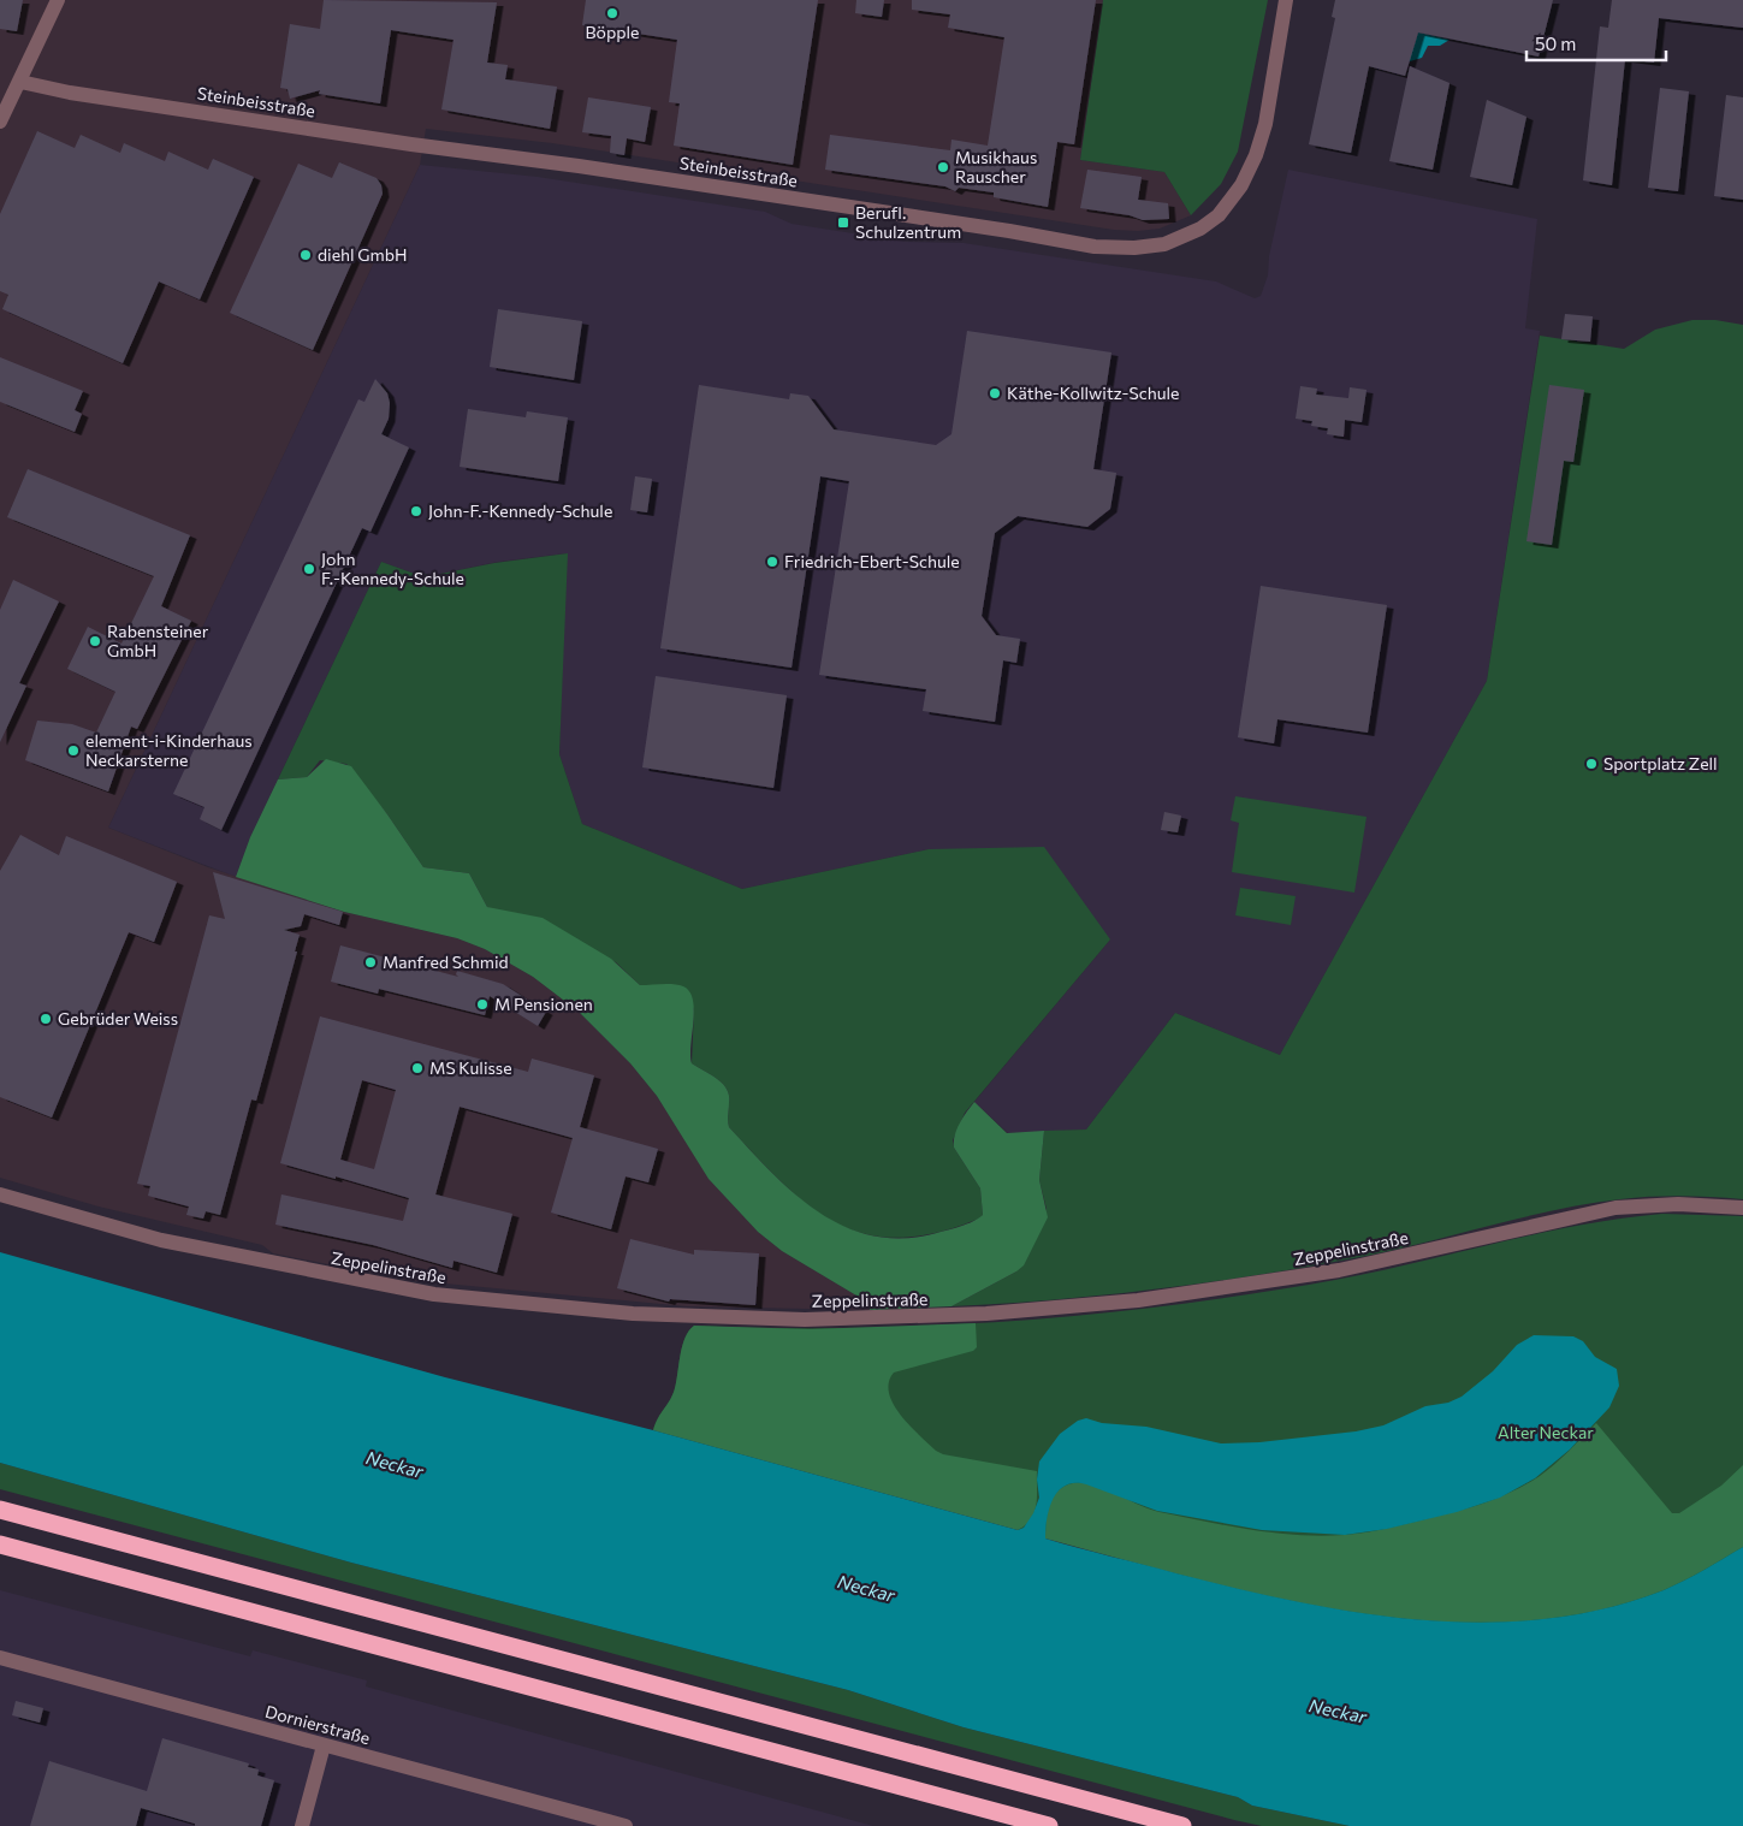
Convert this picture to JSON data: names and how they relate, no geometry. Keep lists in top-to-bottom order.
{
  "streets": {
    "street": ["Steinbeisstraße", "Zeppelinstraße", "Dornierstraße"]
  },
  "water": ["Neckar"],
  "parks": ["Alter Neckar"],
  "places": {
    "other": [
      "Böpple",
      "Musikhaus Rauscher",
      "diehl GmbH",
      "Käthe-Kollwitz-Schule",
      "John-F.-Kennedy-Schule",
      "Friedrich-Ebert-Schule",
      "John F.-Kennedy-Schule",
      "Rabensteiner GmbH",
      "element-i-Kinderhaus Neckarsterne",
      "Sportplatz Zell",
      "Manfred Schmid",
      "M Pensionen",
      "Gebrüder Weiss",
      "MS Kulisse"
    ],
    "transit": ["Berufl. Schulzentrum"]
  },
  "scale_bar": "50 m"
}
